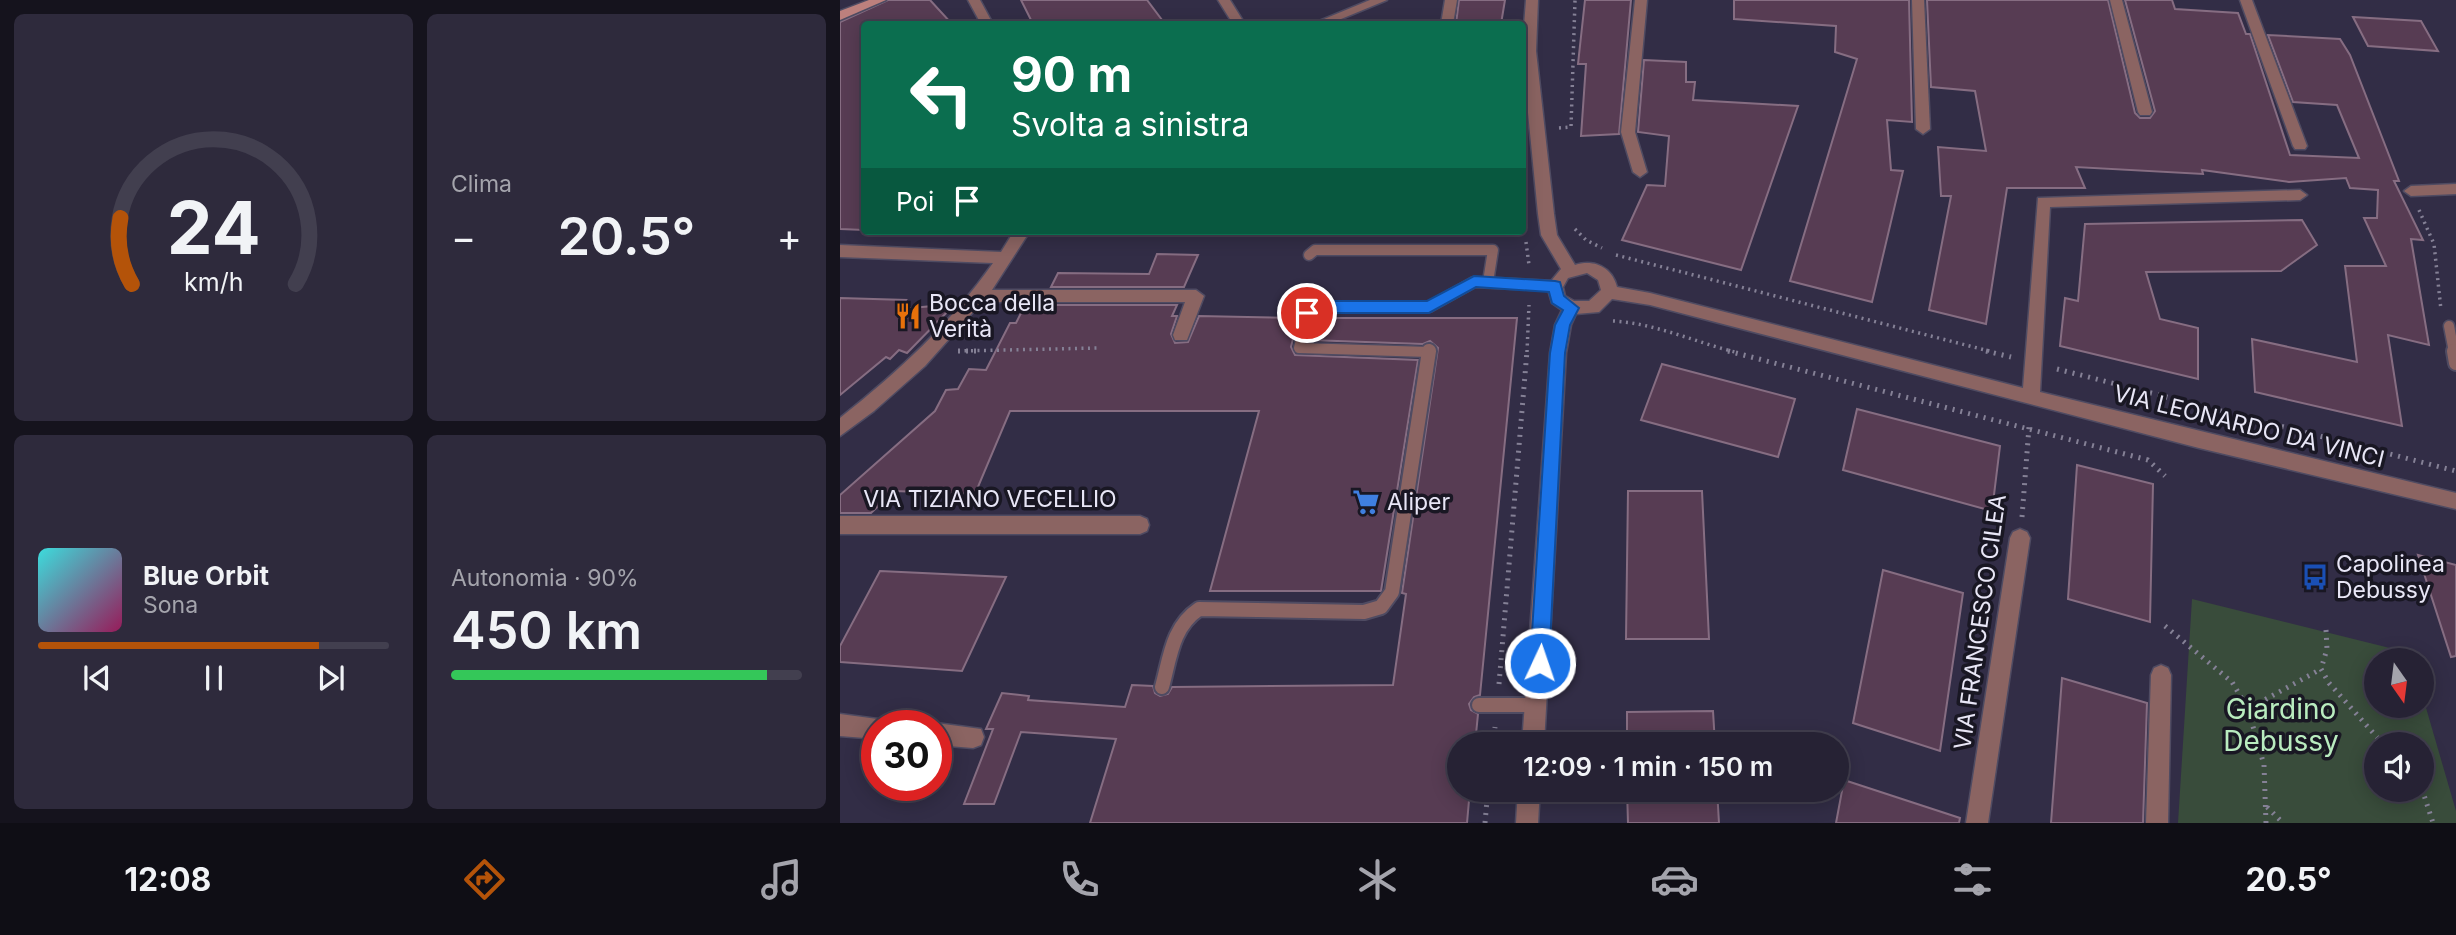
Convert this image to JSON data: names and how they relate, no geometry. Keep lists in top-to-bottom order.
{
  "streets": {
    "street": ["VIA LEONARDO DA VINCI", "VIA TIZIANO VECELLIO", "VIA FRANCESCO CILEA"]
  },
  "parks": ["Giardino Debussy"],
  "places": {
    "restaurant": ["Bocca della Verità"],
    "supermarket": ["Aliper"],
    "bus stop": ["Capolinea Debussy"]
  },
  "north": "bottom",
  "page": {
    "tile": [
      "Clima",
      ["Autonomia · 90%", "450 km"]
    ],
    "turn": ["90 m", "Svolta a sinistra"],
    "then": "Poi",
    "heat": ["−", "20.5°", "+"],
    "song": ["Blue Orbit", "Sona"],
    "limit": "30",
    "trip": "12:09 · 1 min · 150 m",
    "tabs": ["12:08", "20.5°"],
    "gauge": ["24", "km/h"]
  }
}
